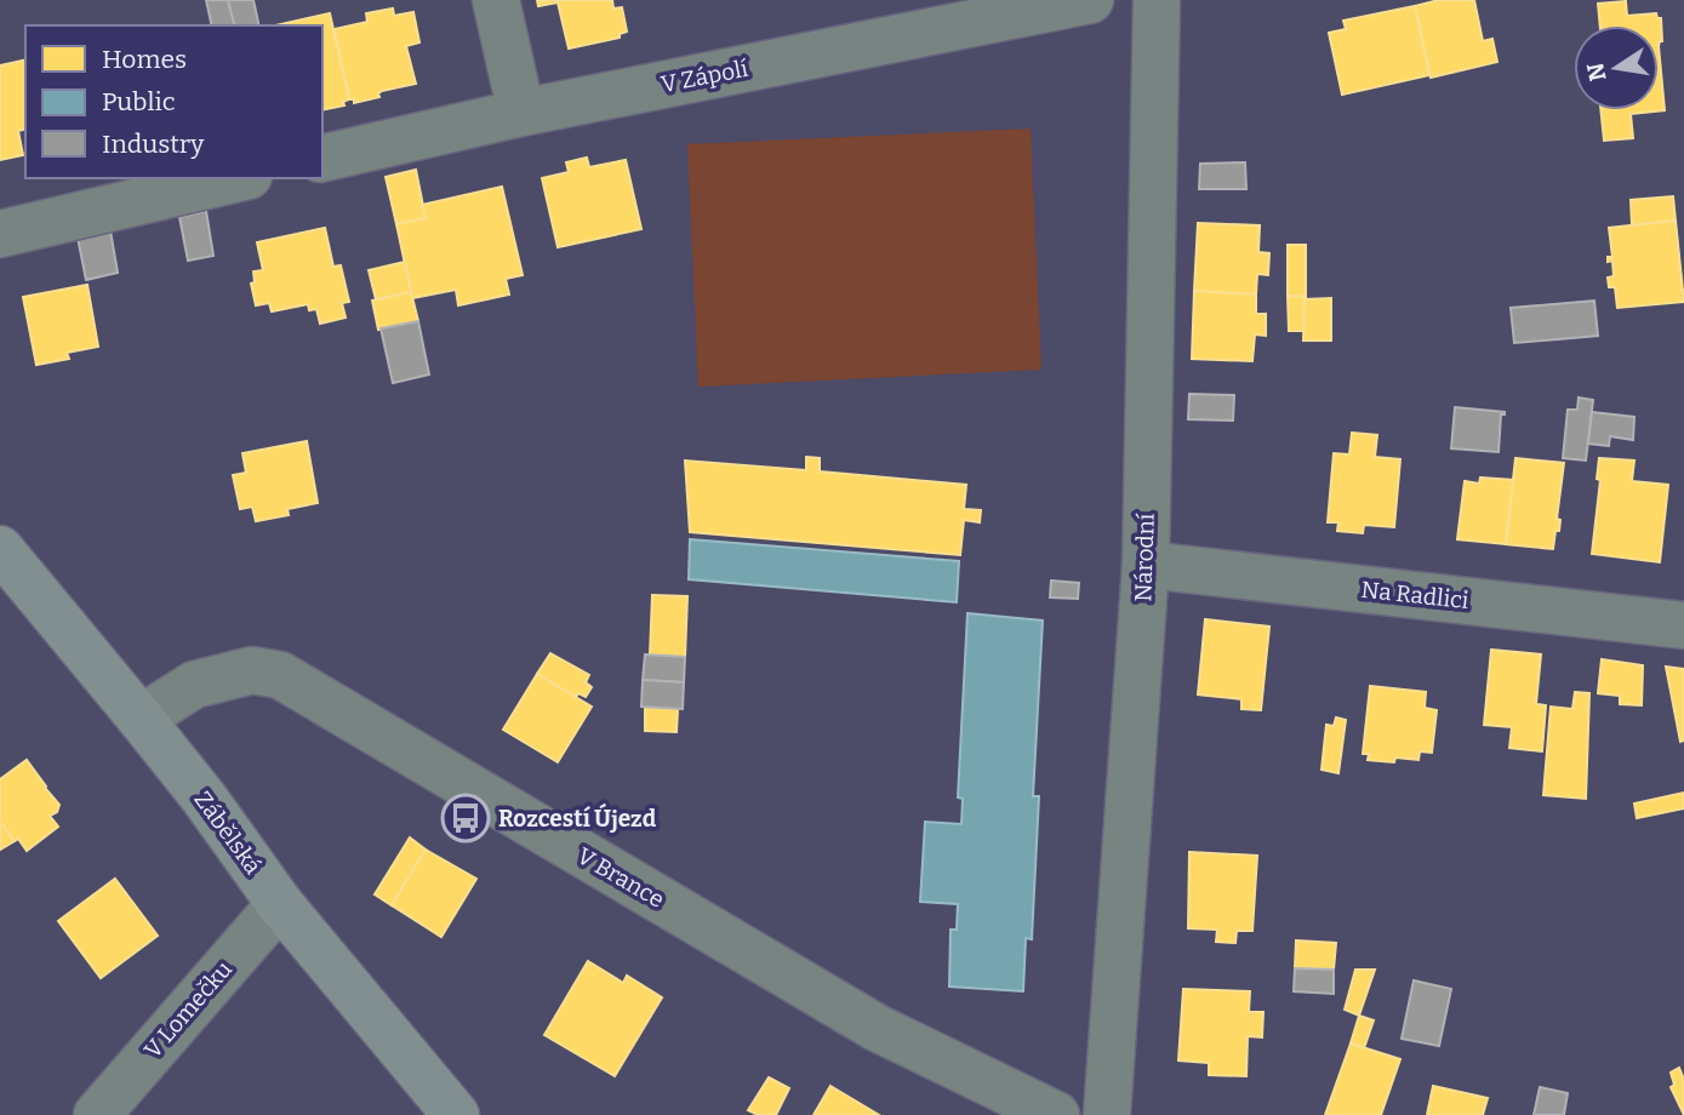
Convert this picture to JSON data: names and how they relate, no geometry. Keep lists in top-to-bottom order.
{
  "streets": {
    "main road": ["Zábělská"],
    "street": [
      "V Zápolí",
      "Národní",
      "Na Radlici",
      "V Brance",
      "V Lomečku"
    ]
  },
  "crossings": [
    ["Národní", "Na Radlici"],
    ["Zábělská", "V Brance"],
    ["Zábělská", "V Lomečku"]
  ],
  "places": {
    "bus stop": ["Rozcestí Újezd"]
  },
  "legend": ["Homes", "Public", "Industry"],
  "north": "left"
}
